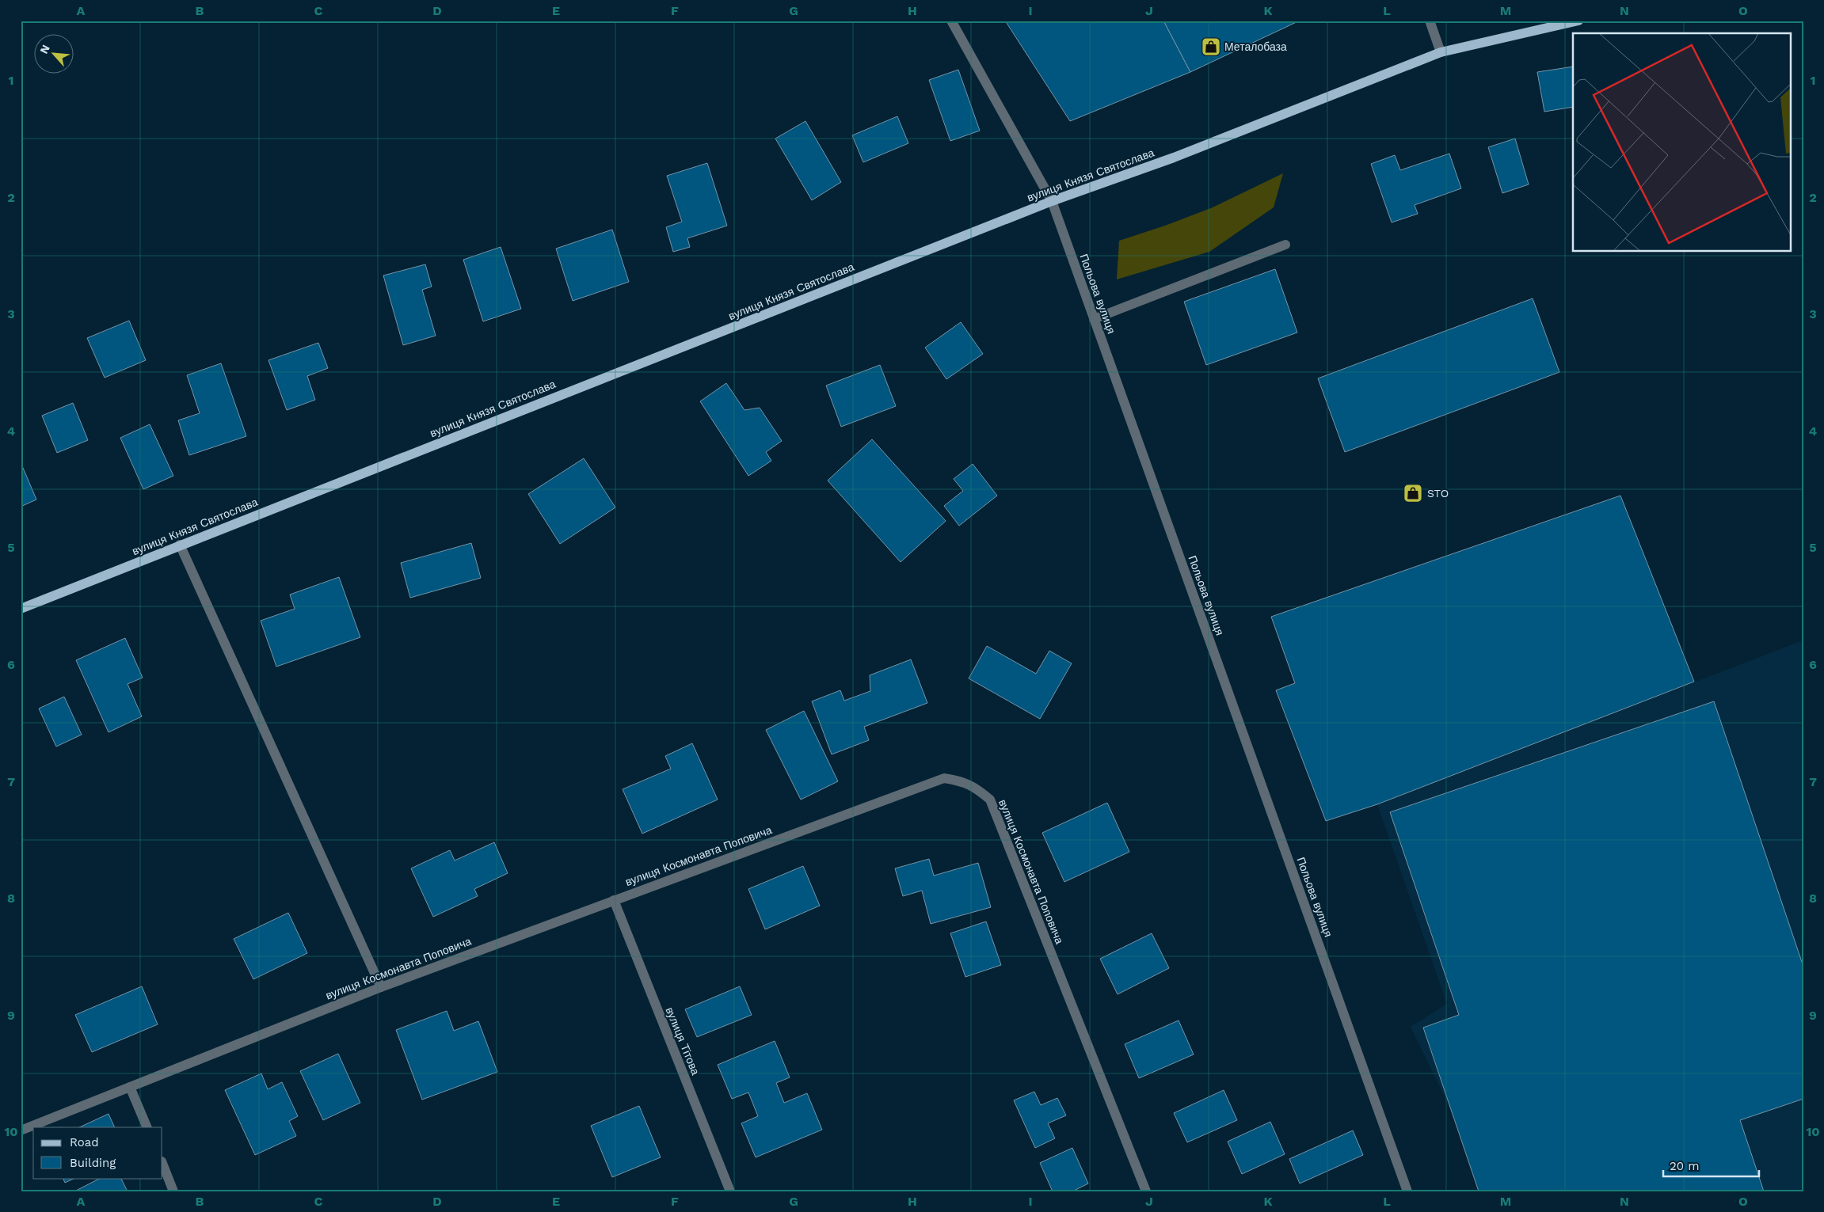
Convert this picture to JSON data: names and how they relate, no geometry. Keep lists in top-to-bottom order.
{
  "streets": {
    "main road": ["вулиця Князя Святослава"],
    "street": ["Польова вулиця", "вулиця Космонавта Поповича", "вулиця Тітова"]
  },
  "crossings": [
    ["вулиця Князя Святослава", "Польова вулиця"],
    ["вулиця Космонавта Поповича", "вулиця Тітова"]
  ],
  "places": {
    "shop": ["Металобаза", "STO"]
  },
  "legend": ["Road", "Building"],
  "scale_bar": "20 m",
  "north": "top left",
  "grid": {
    "columns": [
      "A",
      "B",
      "C",
      "D",
      "E",
      "F",
      "G",
      "H",
      "I",
      "J",
      "K",
      "L",
      "M",
      "N",
      "O"
    ],
    "rows": [
      "1",
      "2",
      "3",
      "4",
      "5",
      "6",
      "7",
      "8",
      "9",
      "10"
    ]
  }
}
